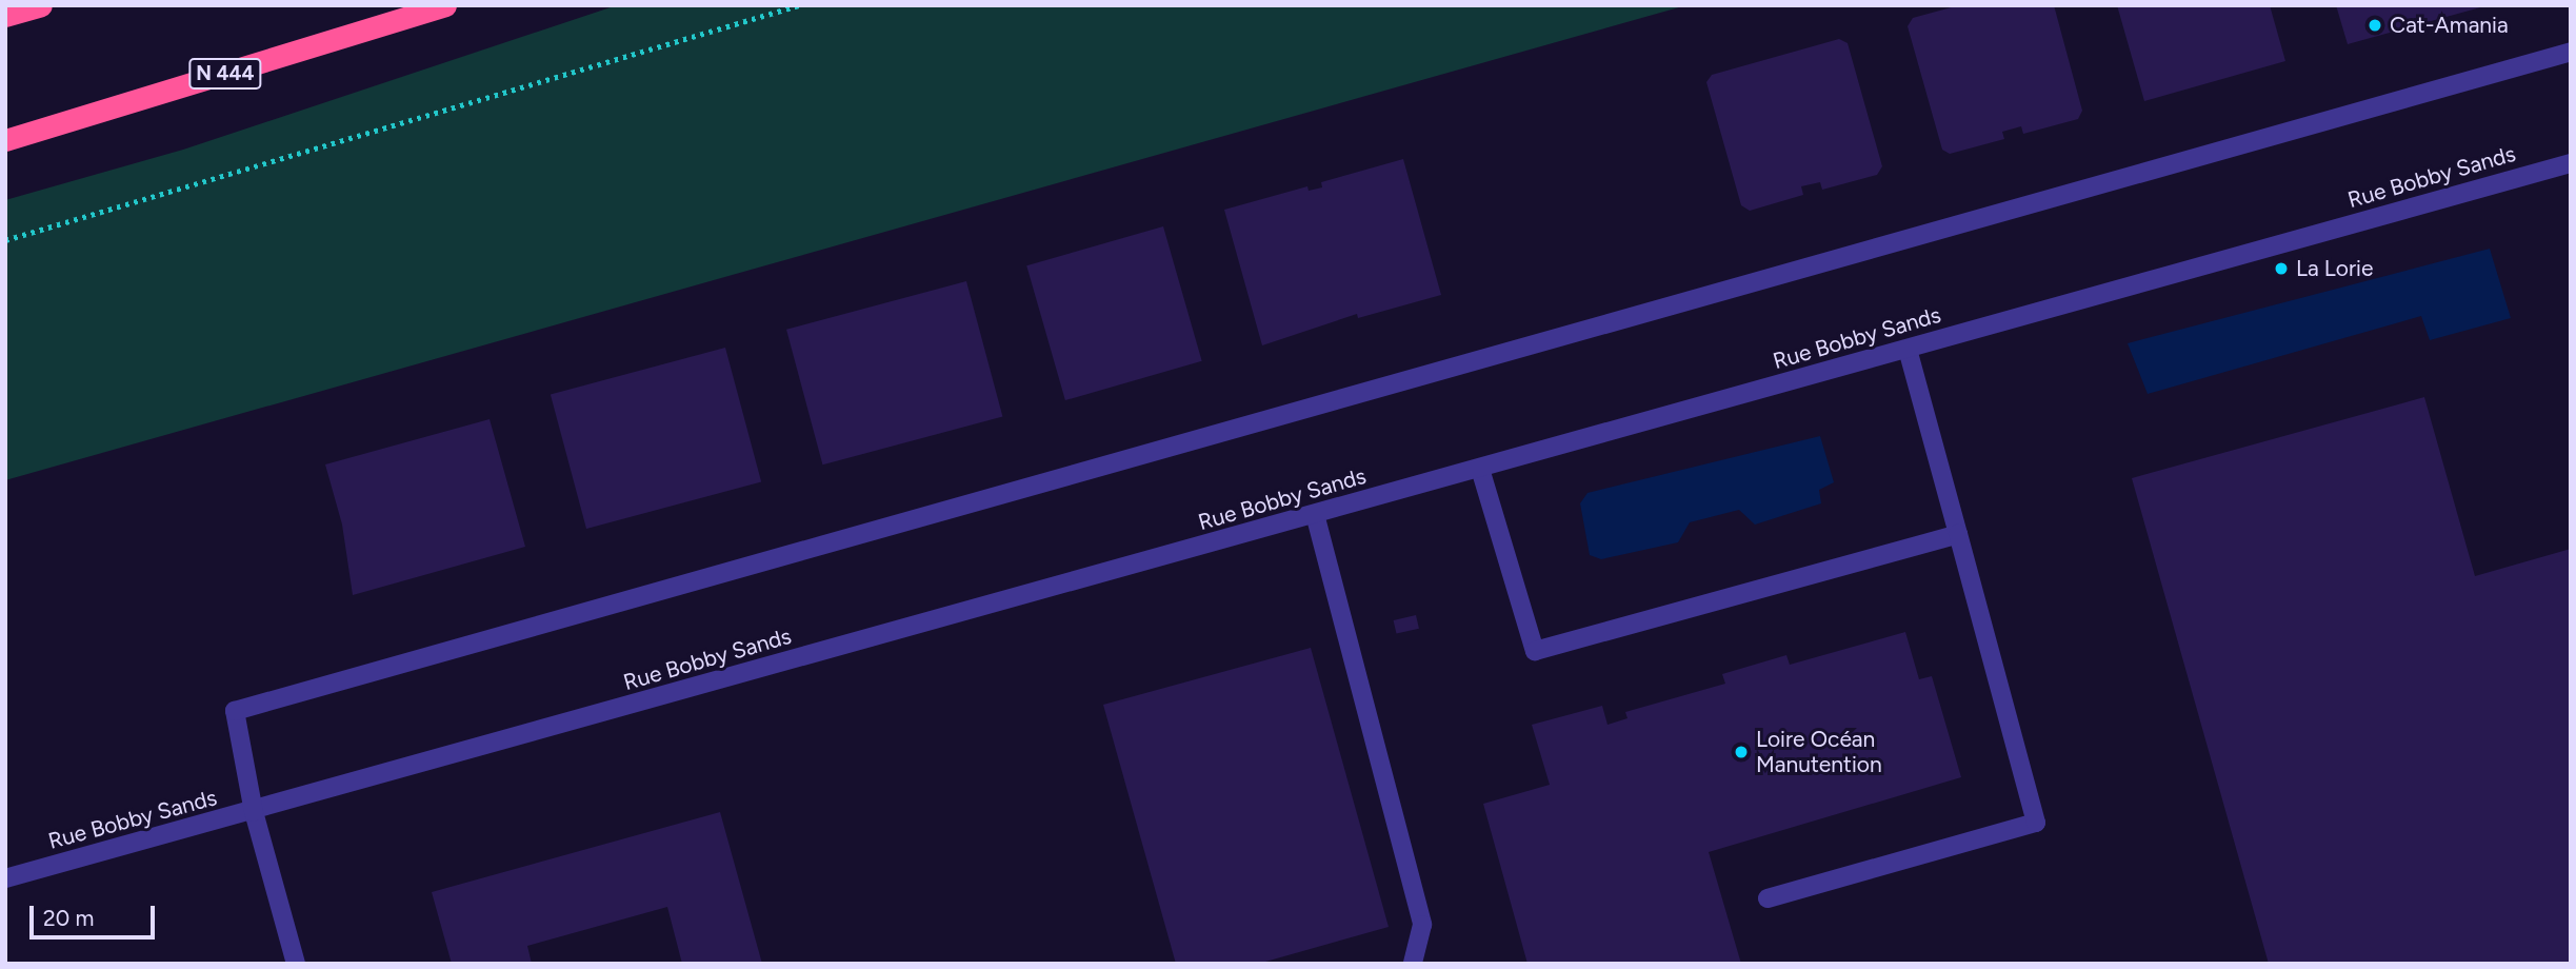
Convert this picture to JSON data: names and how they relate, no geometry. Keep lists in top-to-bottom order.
{
  "streets": {
    "highway": ["N 444"],
    "street": ["Rue Bobby Sands"]
  },
  "places": ["Cat-Amania", "La Lorie", "Loire Océan Manutention"],
  "scale_bar": "20 m"
}
